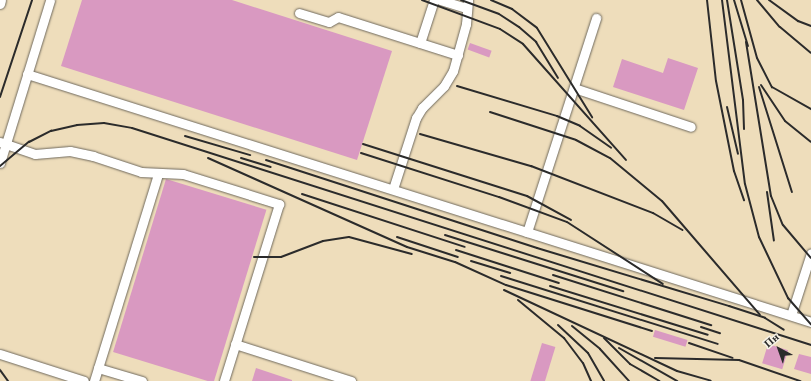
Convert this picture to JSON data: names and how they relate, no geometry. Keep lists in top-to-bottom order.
{
  "north": "top left"
}
